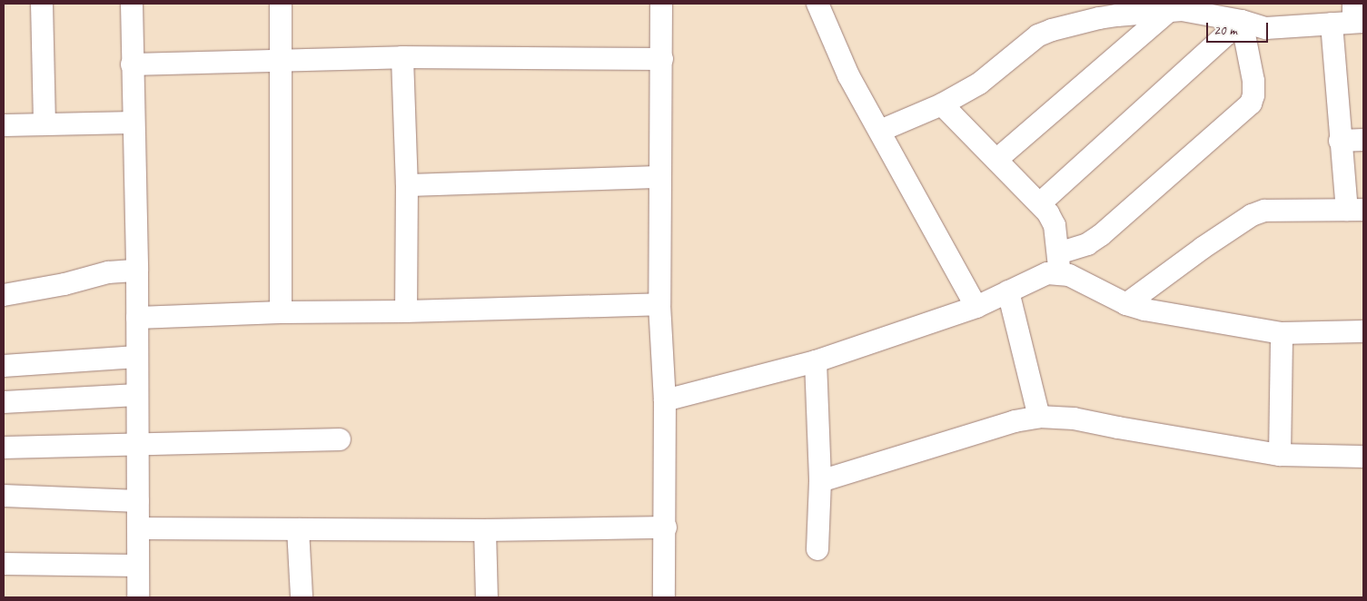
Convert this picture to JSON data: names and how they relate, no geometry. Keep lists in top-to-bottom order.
{
  "scale_bar": "20 m"
}
